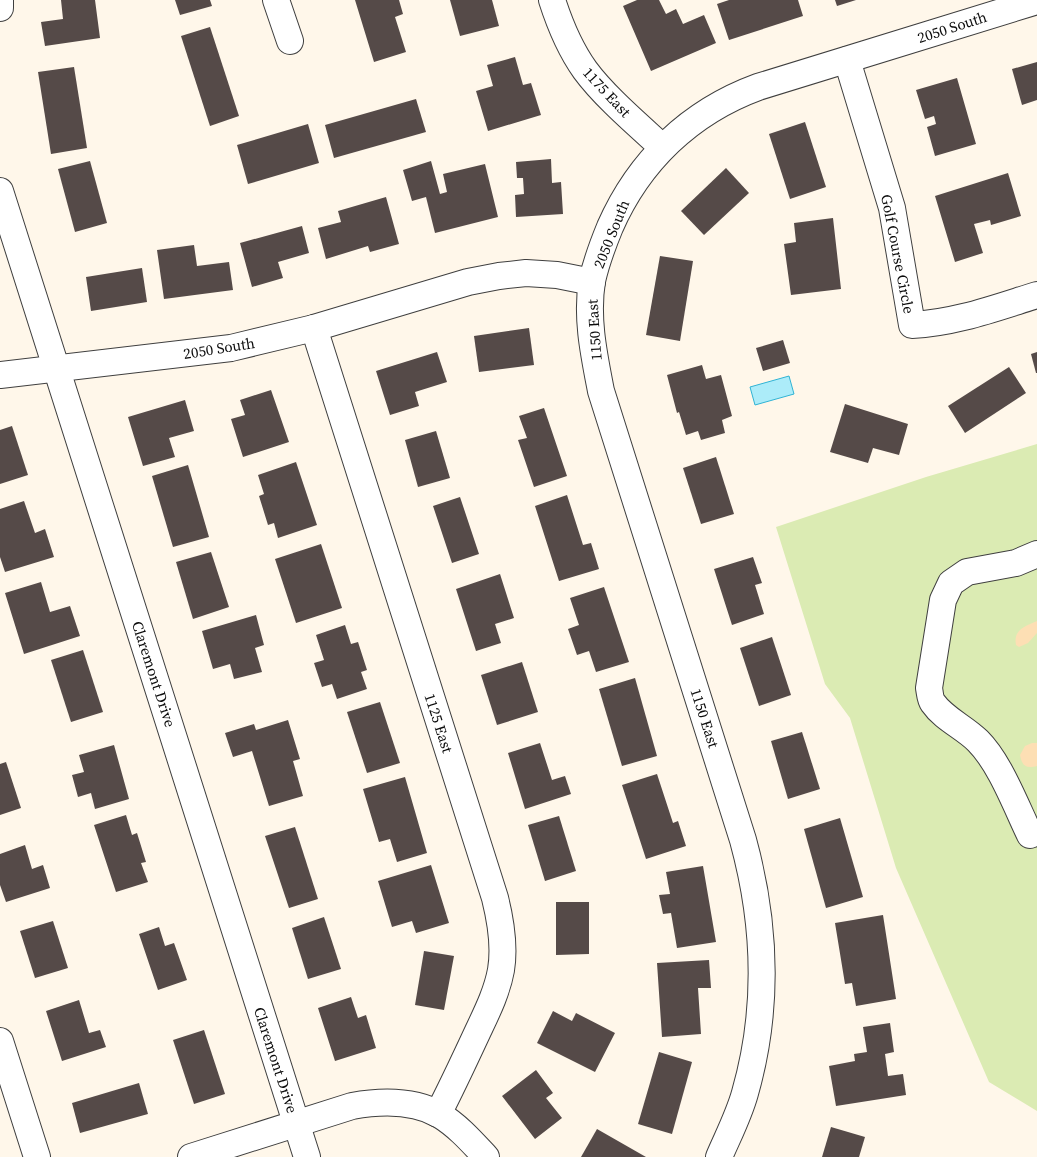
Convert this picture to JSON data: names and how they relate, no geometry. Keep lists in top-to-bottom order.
{
  "streets": {
    "street": [
      "2050 South",
      "1175 East",
      "Golf Course Circle",
      "1150 East",
      "Claremont Drive",
      "1125 East"
    ]
  },
  "crossings": [
    ["2050 South", "1175 East"],
    ["2050 South", "Golf Course Circle"],
    ["2050 South", "1150 East"],
    ["2050 South", "Claremont Drive"],
    ["2050 South", "1125 East"]
  ]
}
